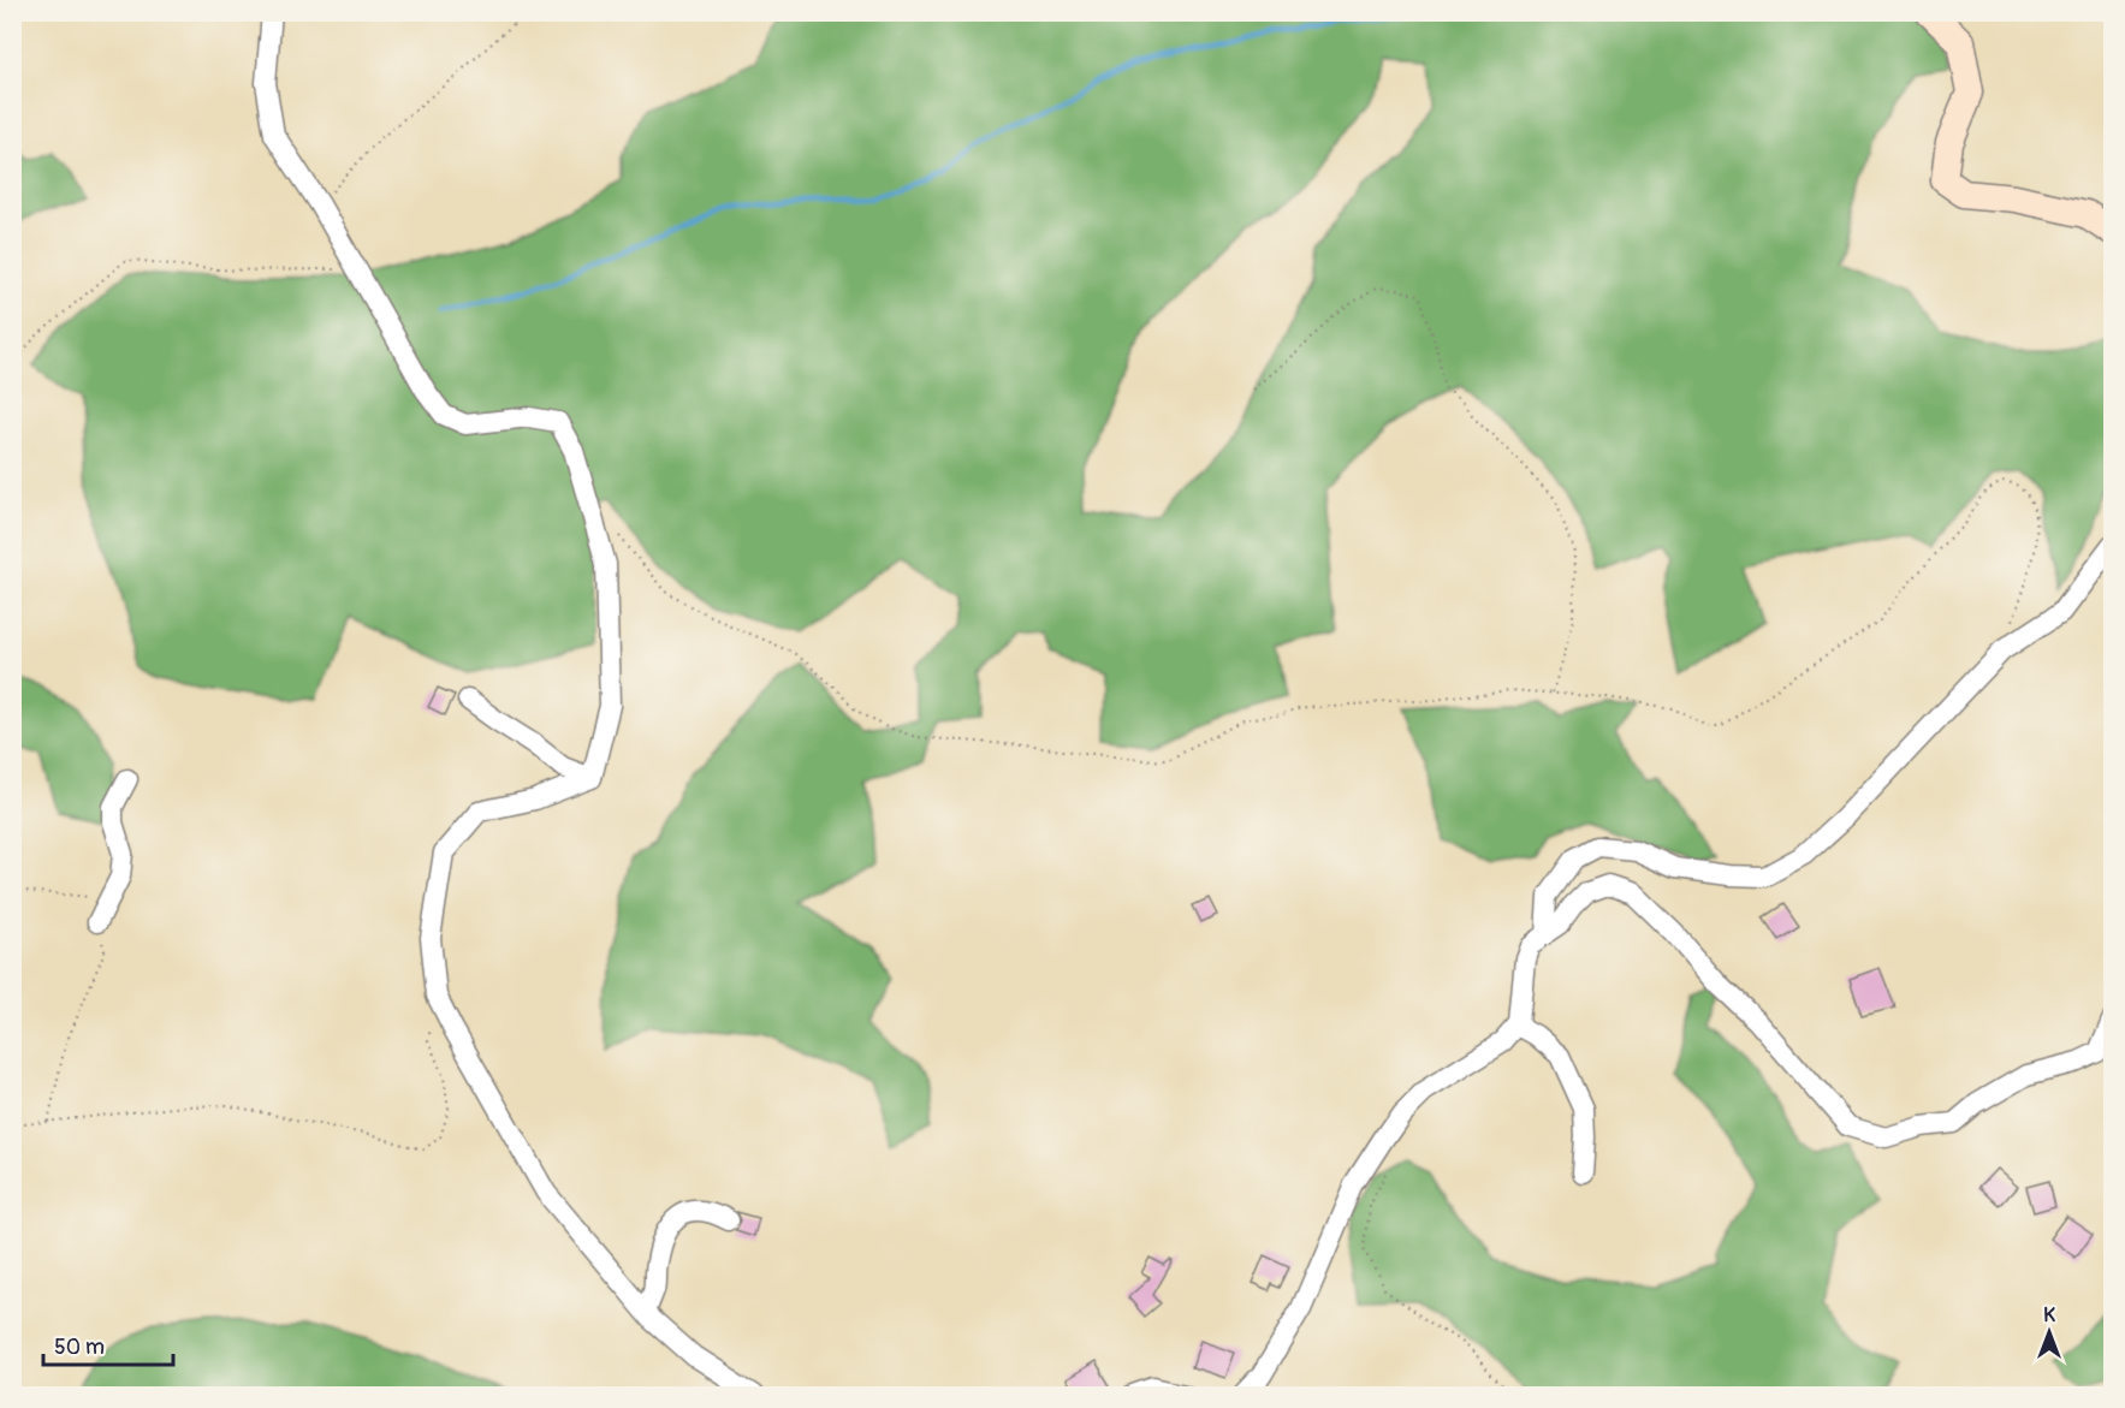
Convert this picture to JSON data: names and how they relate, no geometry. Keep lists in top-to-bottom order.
{
  "scale_bar": "50 m",
  "north": "top"
}
